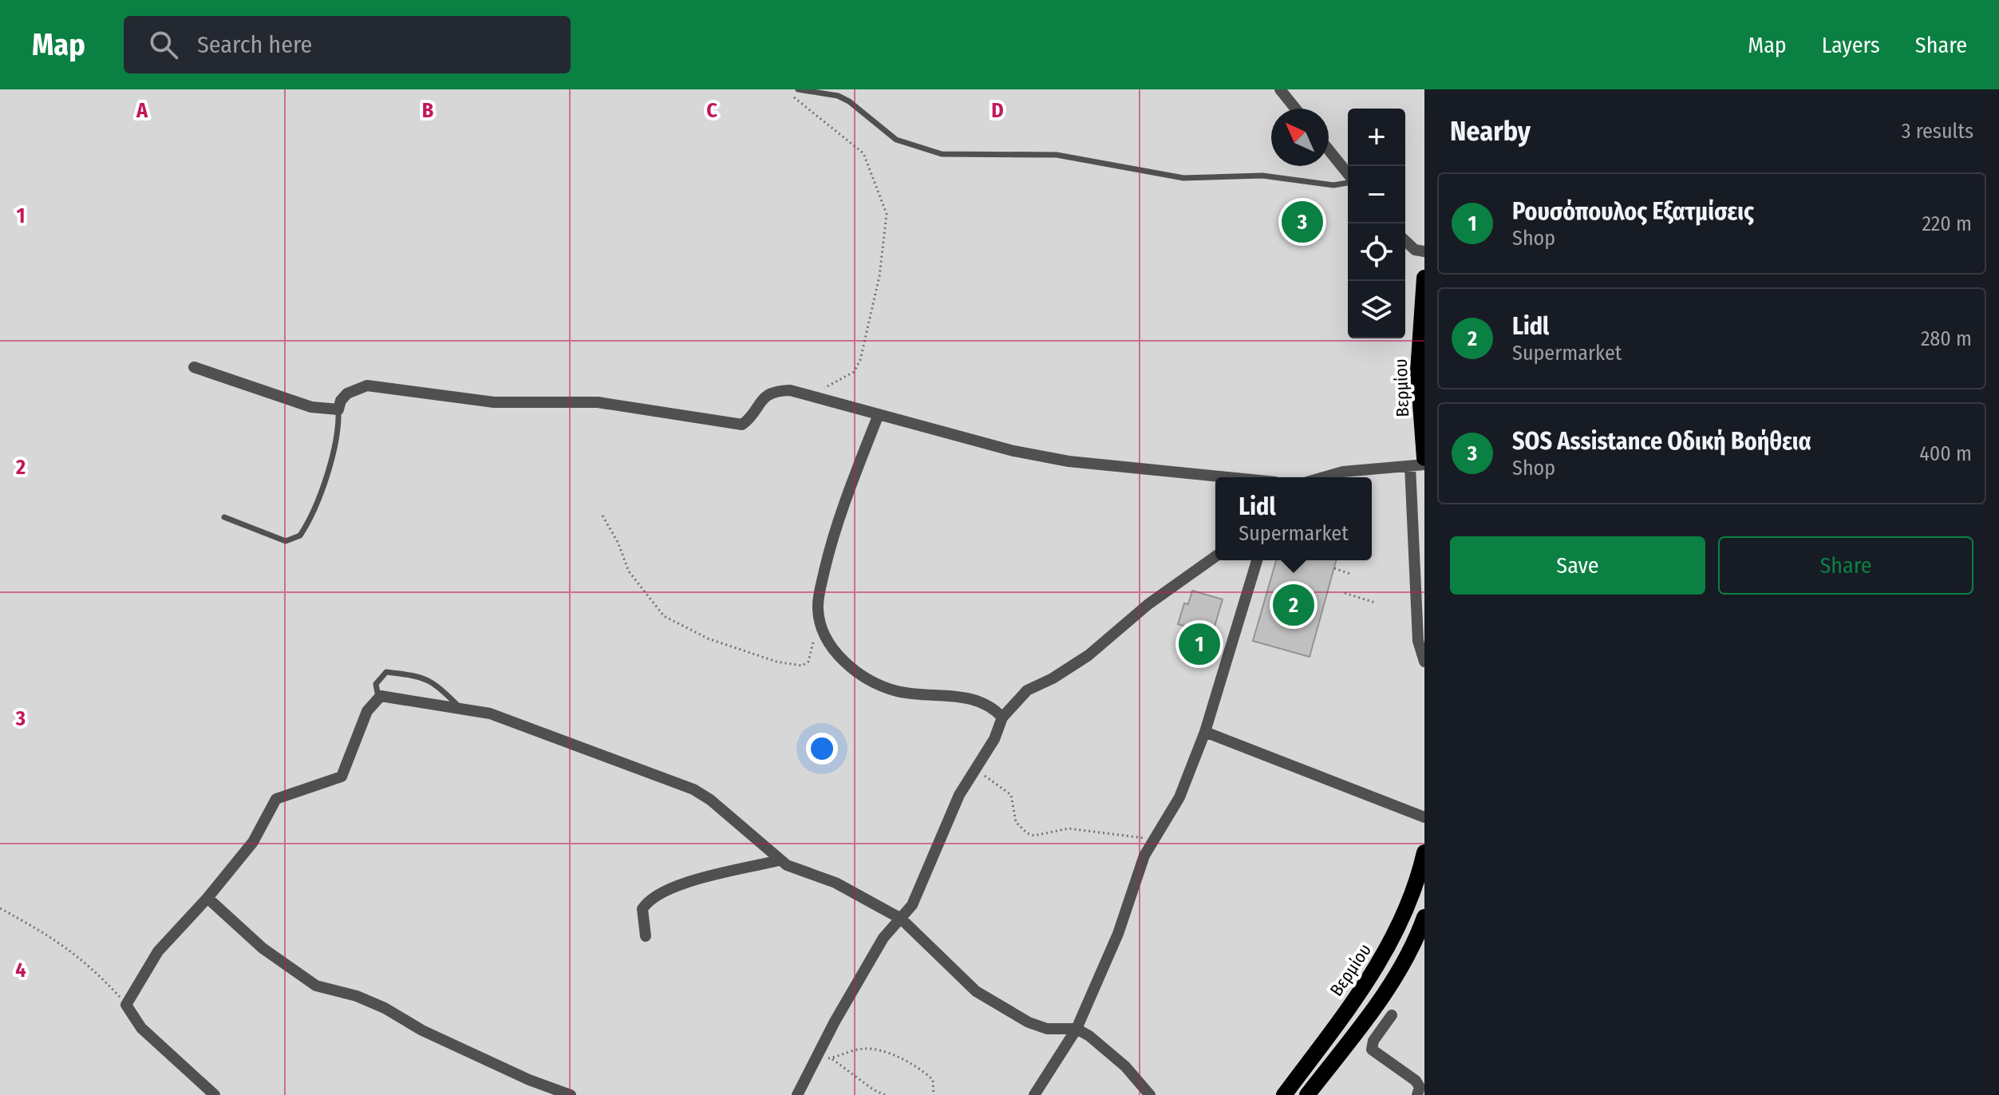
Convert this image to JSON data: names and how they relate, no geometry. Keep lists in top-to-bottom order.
{
  "streets": {
    "main road": ["Βερμίου"]
  },
  "north": "top left",
  "page": {
    "header": "Map",
    "search": "Search here",
    "nav": ["Map", "Layers", "Share"],
    "heading": ["Nearby", "3 results"],
    "map_buttons": ["+", "−"],
    "list": [
      {
        "mark": "1",
        "name": "Ρουσόπουλος Εξατμίσεις",
        "note": "Shop",
        "value": "220 m"
      },
      {
        "mark": "2",
        "name": "Lidl",
        "note": "Supermarket",
        "value": "280 m"
      },
      {
        "mark": "3",
        "name": "SOS Assistance Οδική Βοήθεια",
        "note": "Shop",
        "value": "400 m"
      }
    ],
    "pins": ["3", "2", "1"],
    "popup": ["Lidl", "Supermarket"],
    "buttons": ["Save", "Share"]
  },
  "grid": {
    "columns": [
      "A",
      "B",
      "C",
      "D"
    ],
    "rows": [
      "1",
      "2",
      "3",
      "4"
    ]
  }
}
